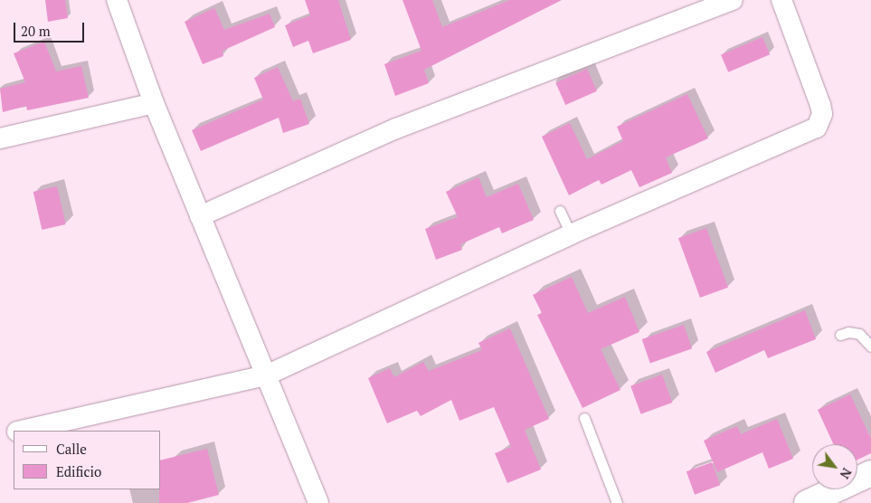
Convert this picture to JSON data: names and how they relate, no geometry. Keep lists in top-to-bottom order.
{
  "legend": ["Calle", "Edificio"],
  "scale_bar": "20 m",
  "north": "bottom right"
}
